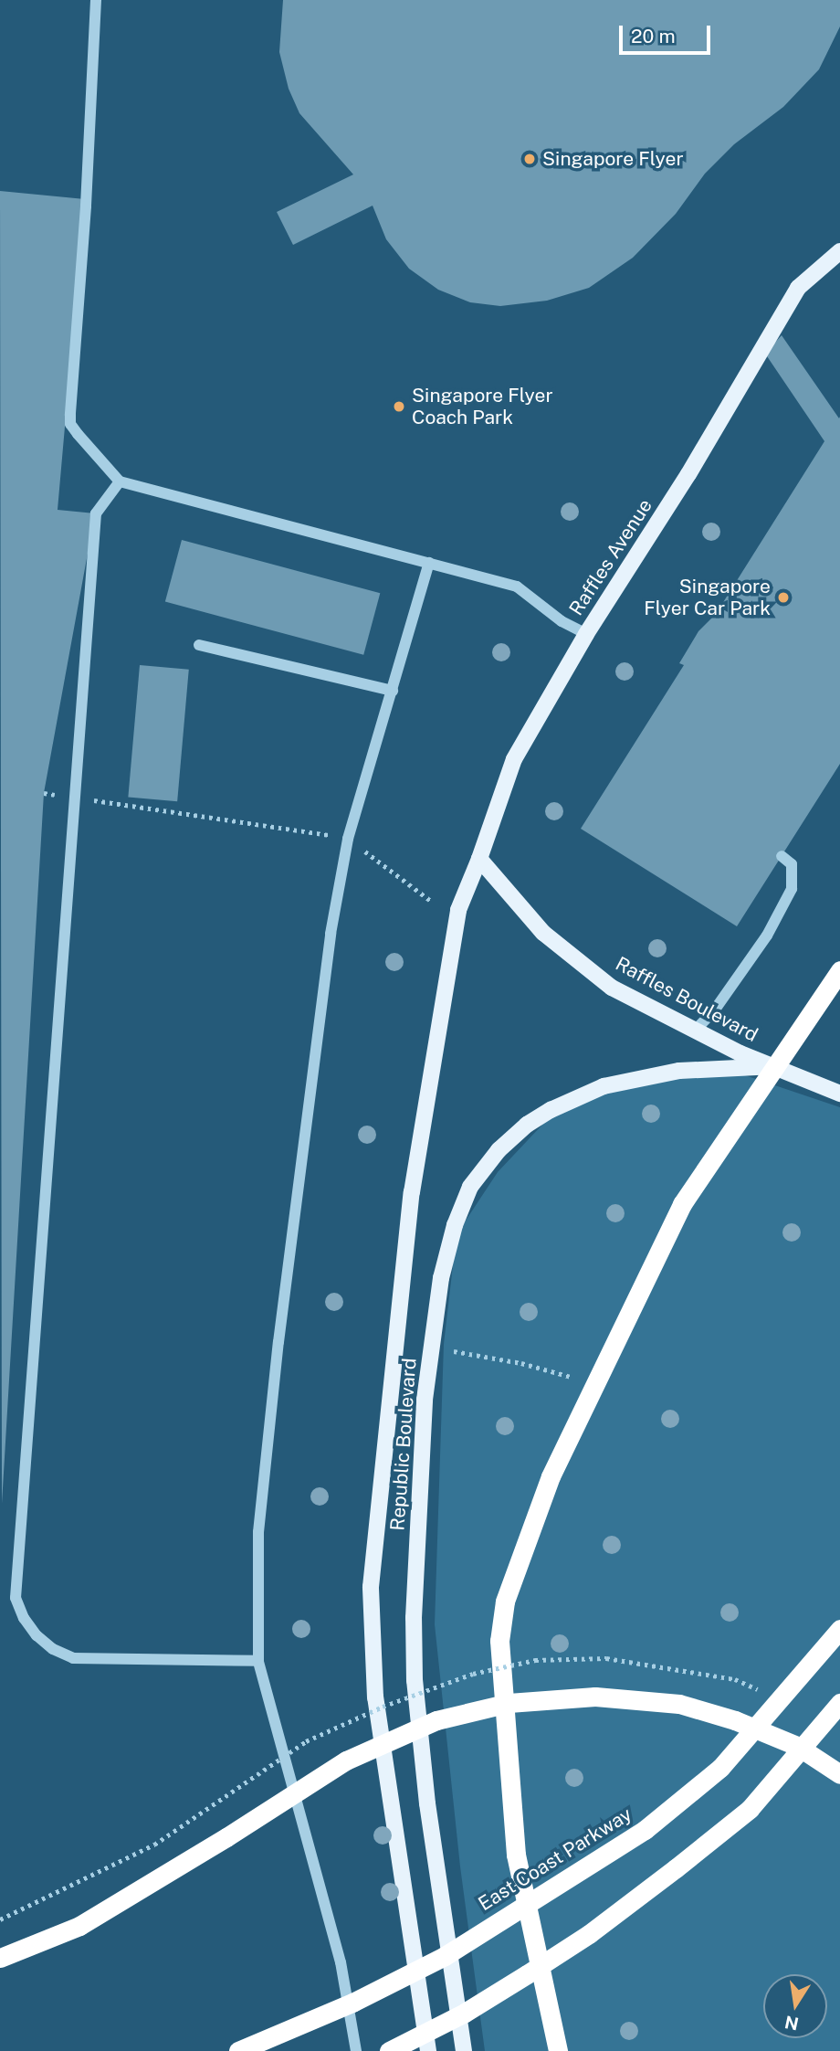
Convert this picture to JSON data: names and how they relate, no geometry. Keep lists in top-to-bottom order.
{
  "streets": {
    "highway": ["East Coast Parkway"],
    "main road": ["Raffles Avenue", "Raffles Boulevard", "Republic Boulevard"]
  },
  "crossings": [
    ["Raffles Avenue", "Raffles Boulevard"],
    ["Raffles Avenue", "Republic Boulevard"],
    ["Raffles Boulevard", "Republic Boulevard"]
  ],
  "places": ["Singapore Flyer", "Singapore Flyer Coach Park", "Singapore Flyer Car Park"],
  "scale_bar": "20 m",
  "north": "bottom"
}
